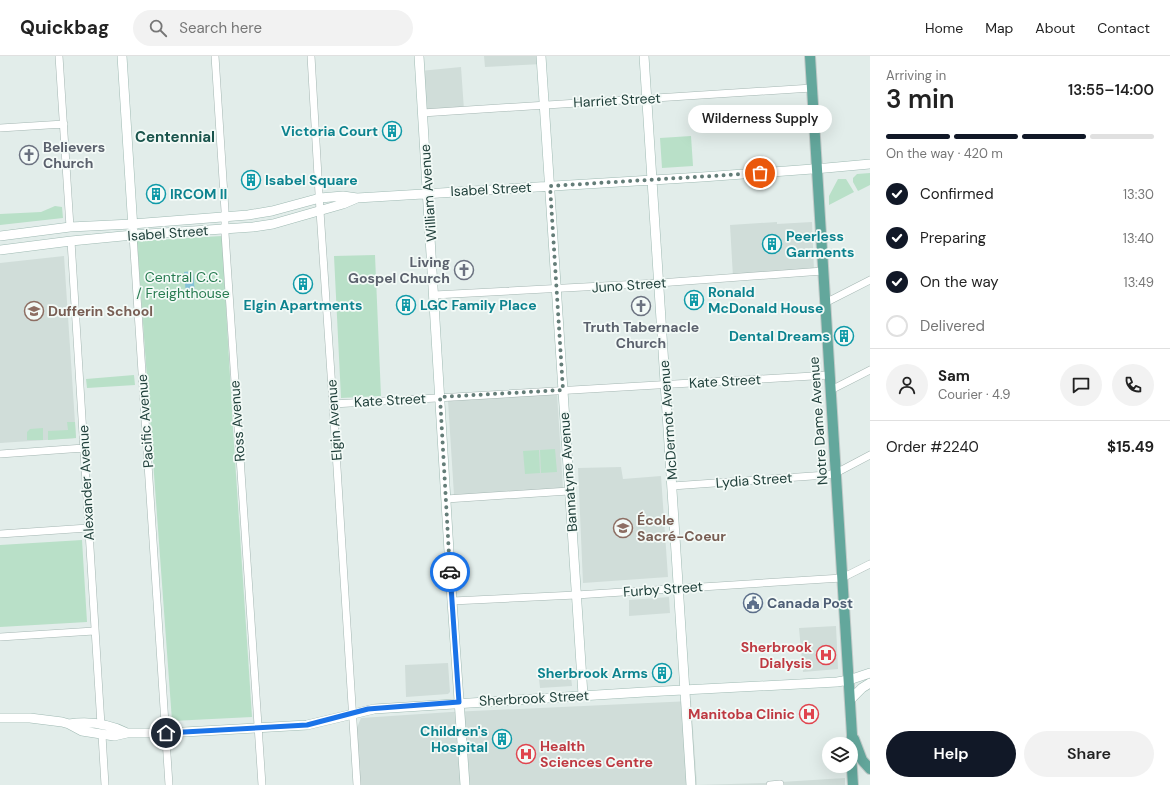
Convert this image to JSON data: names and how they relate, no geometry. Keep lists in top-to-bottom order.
{
  "streets": {
    "main road": ["Notre Dame Avenue"],
    "street": [
      "Harriet Street",
      "Isabel Street",
      "William Avenue",
      "Juno Street",
      "Kate Street",
      "Elgin Avenue",
      "McDermot Avenue",
      "Pacific Avenue",
      "Ross Avenue",
      "Bannatyne Avenue",
      "Lydia Street",
      "Alexander Avenue",
      "Furby Street",
      "Sherbrook Street"
    ]
  },
  "crossings": [
    ["Harriet Street", "William Avenue"],
    ["Harriet Street", "McDermot Avenue"],
    ["Harriet Street", "Notre Dame Avenue"],
    ["Harriet Street", "Bannatyne Avenue"],
    ["Isabel Street", "William Avenue"],
    ["Isabel Street", "Elgin Avenue"],
    ["Isabel Street", "McDermot Avenue"],
    ["Isabel Street", "Pacific Avenue"],
    ["Isabel Street", "Ross Avenue"],
    ["Isabel Street", "Notre Dame Avenue"],
    ["Isabel Street", "Bannatyne Avenue"],
    ["Isabel Street", "Alexander Avenue"],
    ["William Avenue", "Juno Street"],
    ["William Avenue", "Kate Street"],
    ["William Avenue", "Furby Street"],
    ["William Avenue", "Sherbrook Street"],
    ["Juno Street", "McDermot Avenue"],
    ["Juno Street", "Notre Dame Avenue"],
    ["Juno Street", "Bannatyne Avenue"],
    ["Kate Street", "Elgin Avenue"],
    ["Kate Street", "McDermot Avenue"],
    ["Kate Street", "Notre Dame Avenue"],
    ["Kate Street", "Bannatyne Avenue"],
    ["Elgin Avenue", "Sherbrook Street"],
    ["McDermot Avenue", "Lydia Street"],
    ["McDermot Avenue", "Furby Street"],
    ["McDermot Avenue", "Sherbrook Street"],
    ["Pacific Avenue", "Sherbrook Street"],
    ["Ross Avenue", "Sherbrook Street"],
    ["Notre Dame Avenue", "Lydia Street"],
    ["Notre Dame Avenue", "Furby Street"],
    ["Notre Dame Avenue", "Sherbrook Street"],
    ["Bannatyne Avenue", "Furby Street"],
    ["Bannatyne Avenue", "Sherbrook Street"],
    ["Alexander Avenue", "Sherbrook Street"]
  ],
  "districts": ["Centennial"],
  "parks": ["Central C.C. / Freighthouse"],
  "places": {
    "building": [
      "Victoria Court",
      "Isabel Square",
      "IRCOM II",
      "Peerless Garments",
      "Elgin Apartments",
      "Ronald McDonald House",
      "LGC Family Place",
      "Dental Dreams",
      "Sherbrook Arms",
      "Children's Hospital"
    ],
    "church": ["Believers Church", "Living Gospel Church", "Truth Tabernacle Church"],
    "other": ["Wilderness Supply"],
    "school or university": ["Dufferin School", "École Sacré-Coeur"],
    "public building": ["Canada Post"],
    "hospital": ["Sherbrook Dialysis", "Manitoba Clinic", "Health Sciences Centre"]
  },
  "page": {
    "header": "Quickbag",
    "search": "Search here",
    "nav": [
      "Home",
      "Map",
      "About",
      "Contact"
    ],
    "heading": ["3 min", "Arriving in", "13:55–14:00"],
    "panel": [
      "Sam",
      "Courier · 4.9",
      "Order #2240",
      "$15.49"
    ],
    "bubble": "Wilderness Supply",
    "bar": "On the way · 420 m",
    "list": [
      ["Confirmed", "13:30"],
      ["Preparing", "13:40"],
      ["On the way", "13:49"],
      "Delivered"
    ],
    "buttons": ["Help", "Share"]
  }
}
